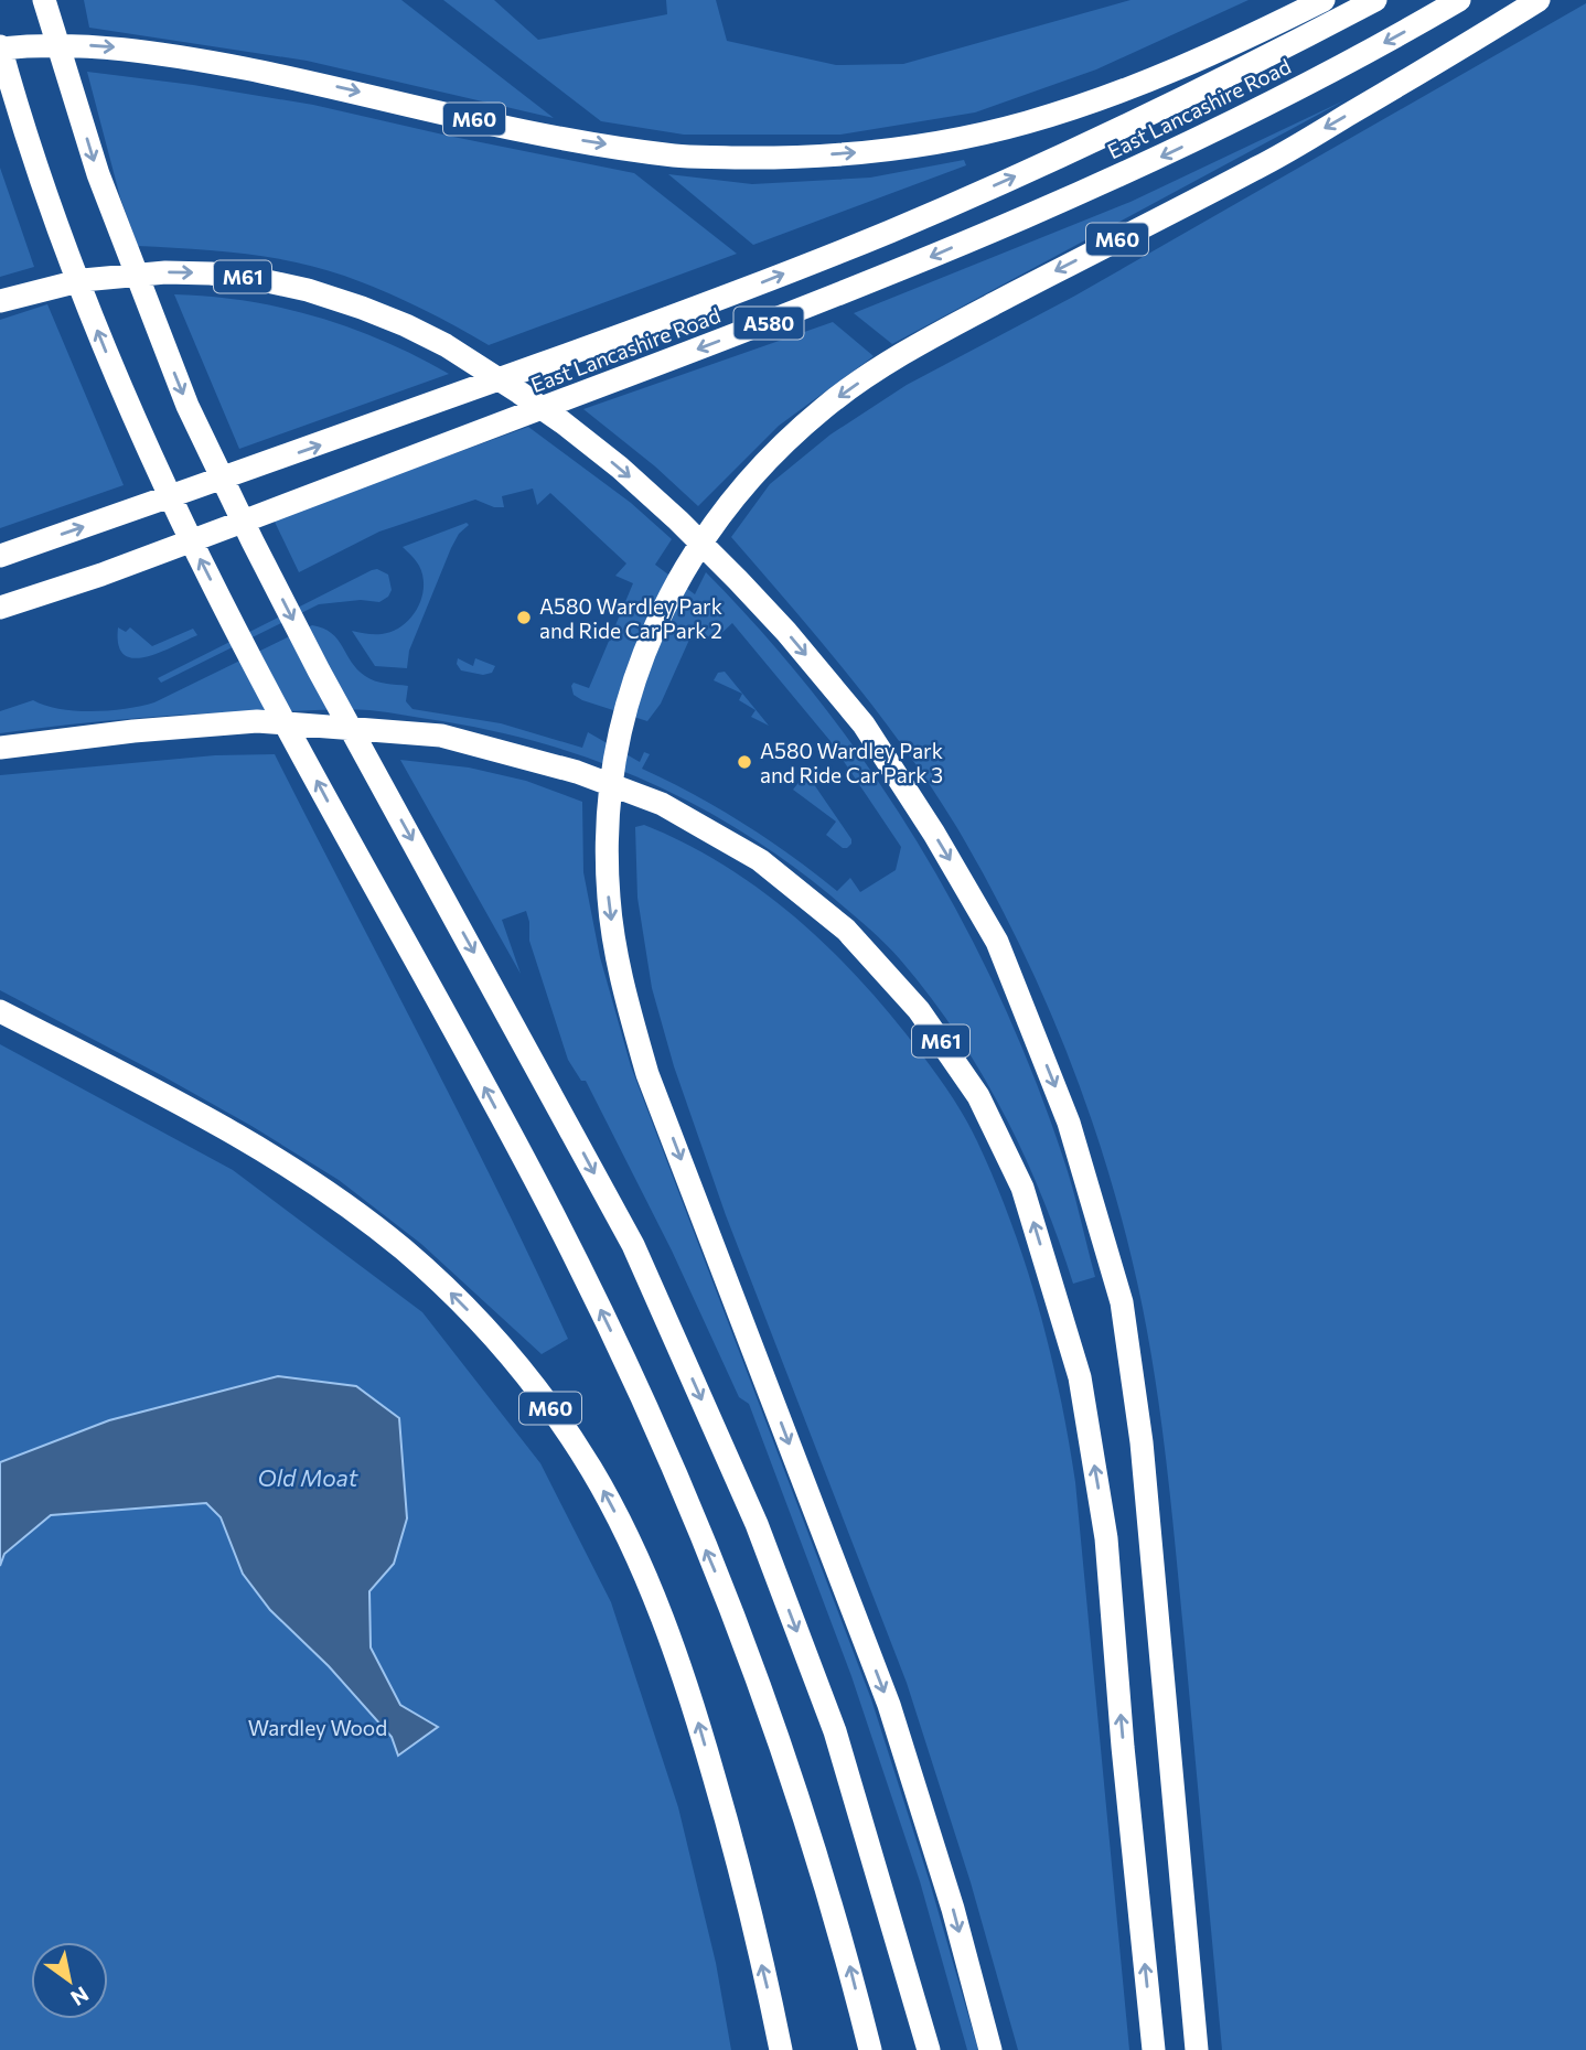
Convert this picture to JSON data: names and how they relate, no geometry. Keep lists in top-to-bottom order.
{
  "streets": {
    "highway": [
      "East Lancashire Road",
      "M60",
      "M61",
      "A580"
    ]
  },
  "water": ["Old Moat"],
  "parks": ["Wardley Wood"],
  "places": ["A580 Wardley Park and Ride Car Park 2", "A580 Wardley Park and Ride Car Park 3"],
  "north": "bottom right"
}
